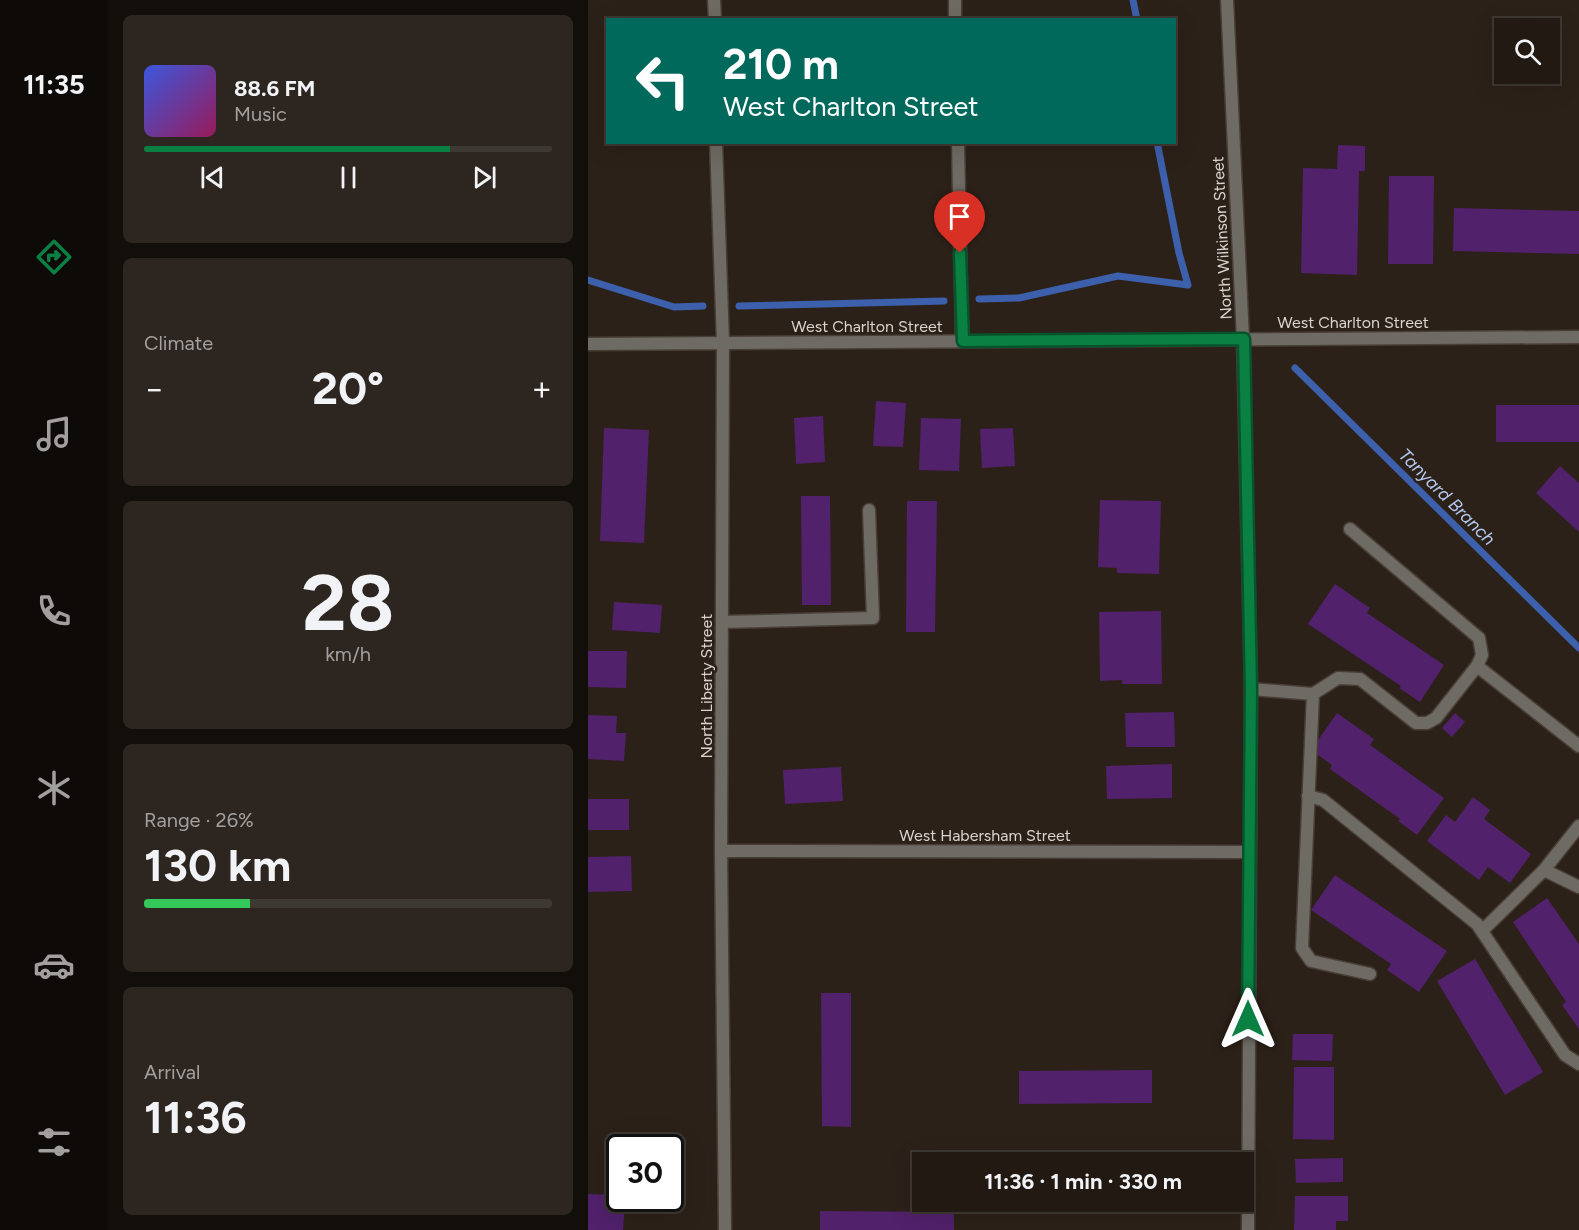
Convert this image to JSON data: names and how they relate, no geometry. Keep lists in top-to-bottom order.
{
  "streets": {
    "street": [
      "North Wilkinson Street",
      "West Charlton Street",
      "North Liberty Street",
      "West Habersham Street"
    ]
  },
  "crossings": [
    ["North Wilkinson Street", "West Charlton Street"],
    ["North Wilkinson Street", "West Habersham Street"],
    ["West Charlton Street", "North Liberty Street"],
    ["North Liberty Street", "West Habersham Street"]
  ],
  "water": ["Tanyard Branch"],
  "page": {
    "tabs": "11:35",
    "turn": ["210 m", "West Charlton Street"],
    "song": ["88.6 FM", "Music"],
    "tile": [
      "Climate",
      ["28", "km/h"],
      ["Range · 26%", "130 km"],
      ["Arrival", "11:36"]
    ],
    "heat": ["−", "20°", "+"],
    "limit": "30",
    "trip": "11:36 · 1 min · 330 m"
  }
}
